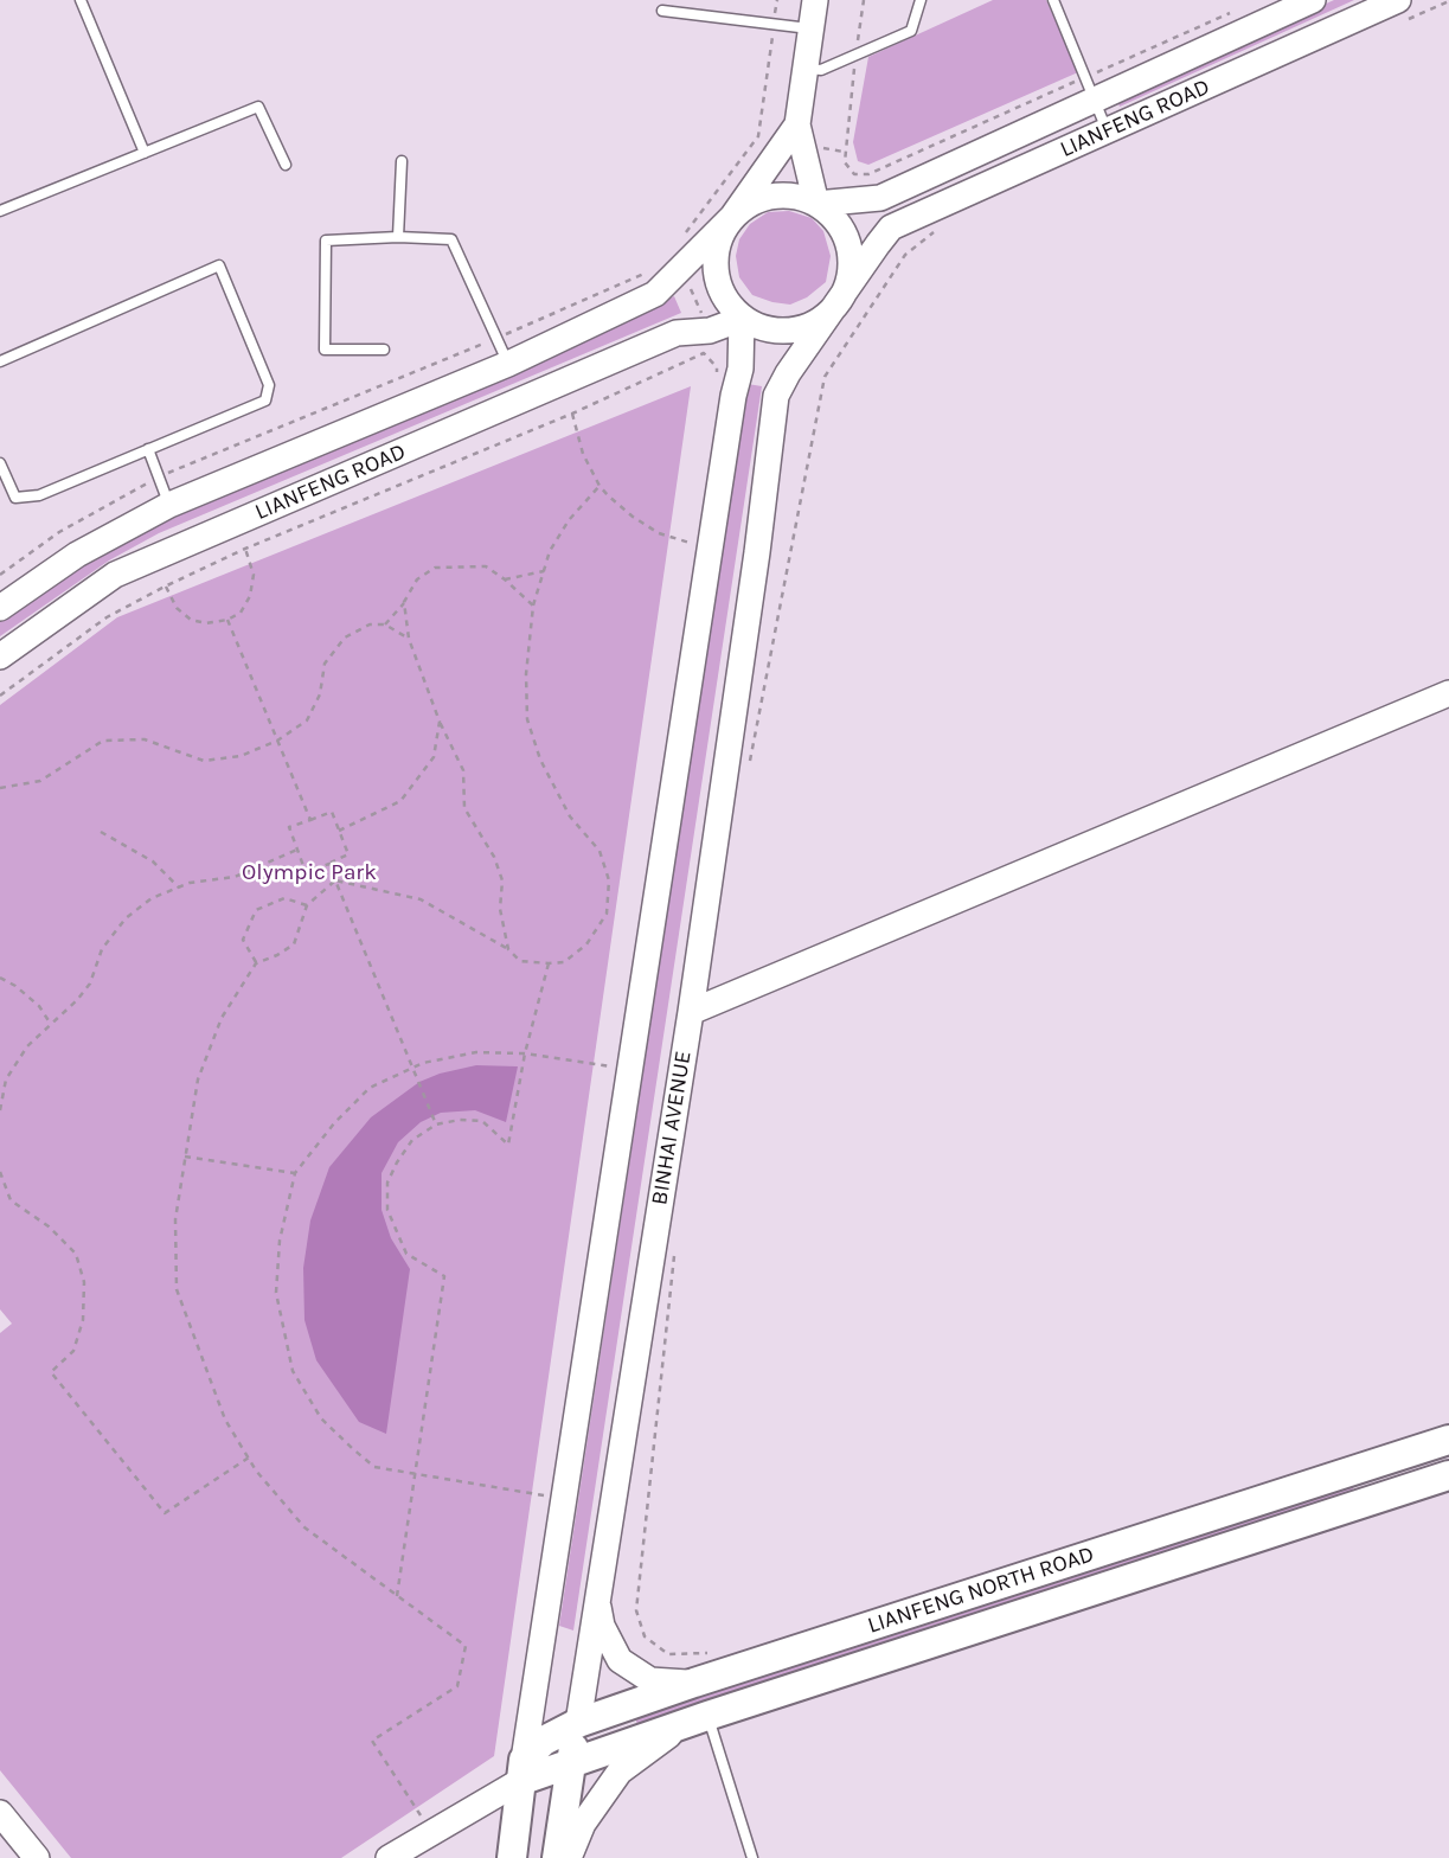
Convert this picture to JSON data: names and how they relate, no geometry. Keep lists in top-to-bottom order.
{
  "streets": {
    "main road": ["LIANFENG ROAD", "BINHAI AVENUE", "LIANFENG NORTH ROAD"]
  },
  "crossings": [
    ["LIANFENG ROAD", "BINHAI AVENUE"],
    ["BINHAI AVENUE", "LIANFENG NORTH ROAD"]
  ],
  "parks": ["Olympic Park"]
}
